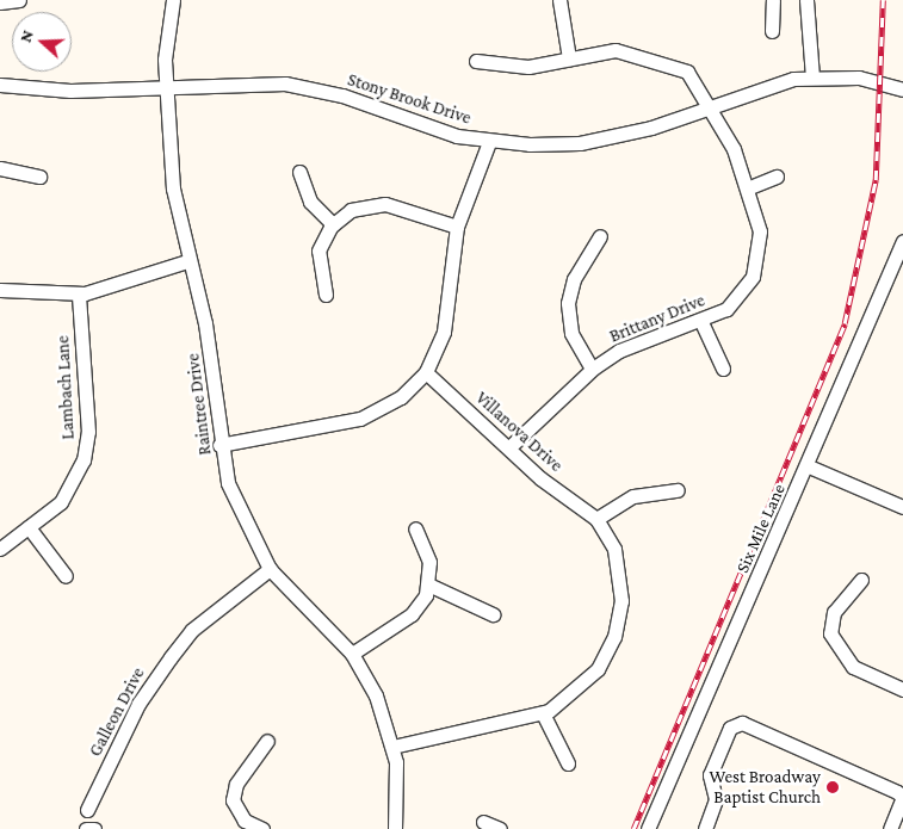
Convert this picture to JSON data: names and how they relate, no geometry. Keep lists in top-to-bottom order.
{
  "streets": {
    "street": [
      "Stony Brook Drive",
      "Brittany Drive",
      "Lambach Lane",
      "Raintree Drive",
      "Villanova Drive",
      "Six Mile Lane",
      "Galleon Drive"
    ]
  },
  "crossings": [
    ["Stony Brook Drive", "Brittany Drive"],
    ["Stony Brook Drive", "Raintree Drive"],
    ["Brittany Drive", "Villanova Drive"],
    ["Raintree Drive", "Villanova Drive"],
    ["Raintree Drive", "Galleon Drive"]
  ],
  "places": ["West Broadway Baptist Church"],
  "north": "left"
}
